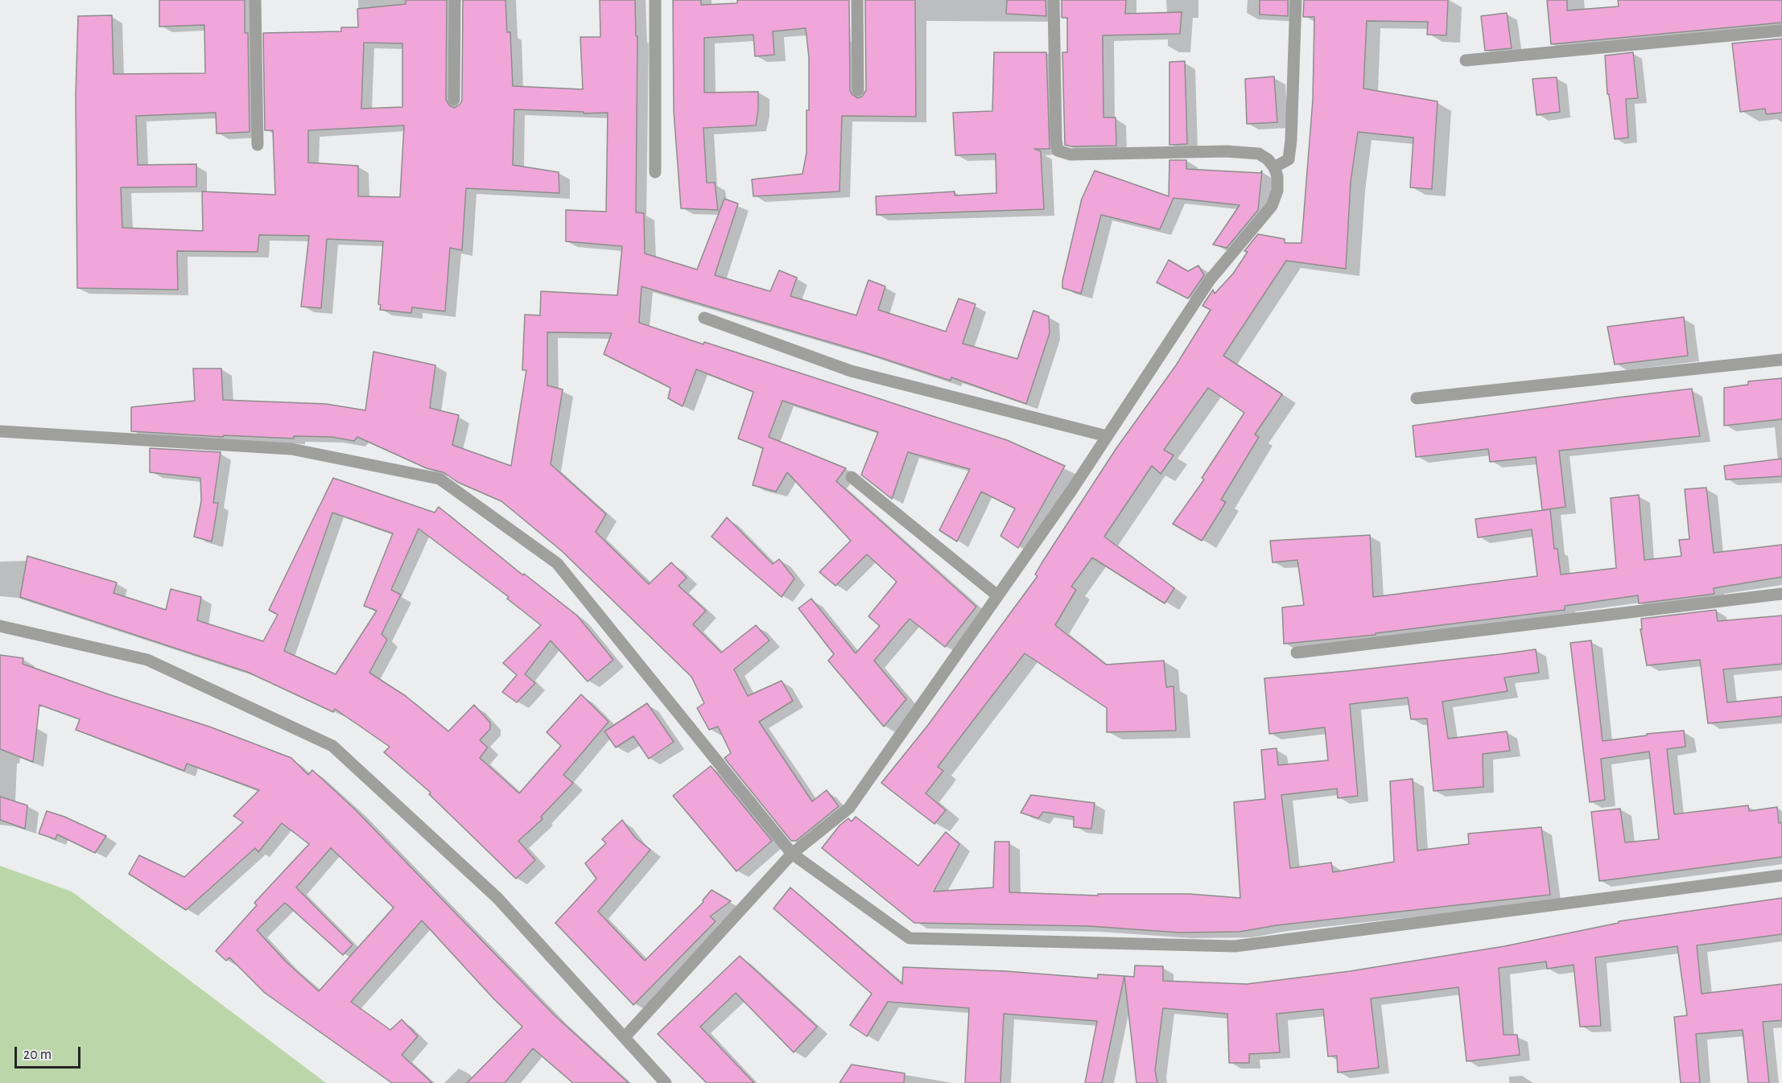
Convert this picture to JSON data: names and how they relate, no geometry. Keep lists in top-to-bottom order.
{
  "scale_bar": "20 m"
}
